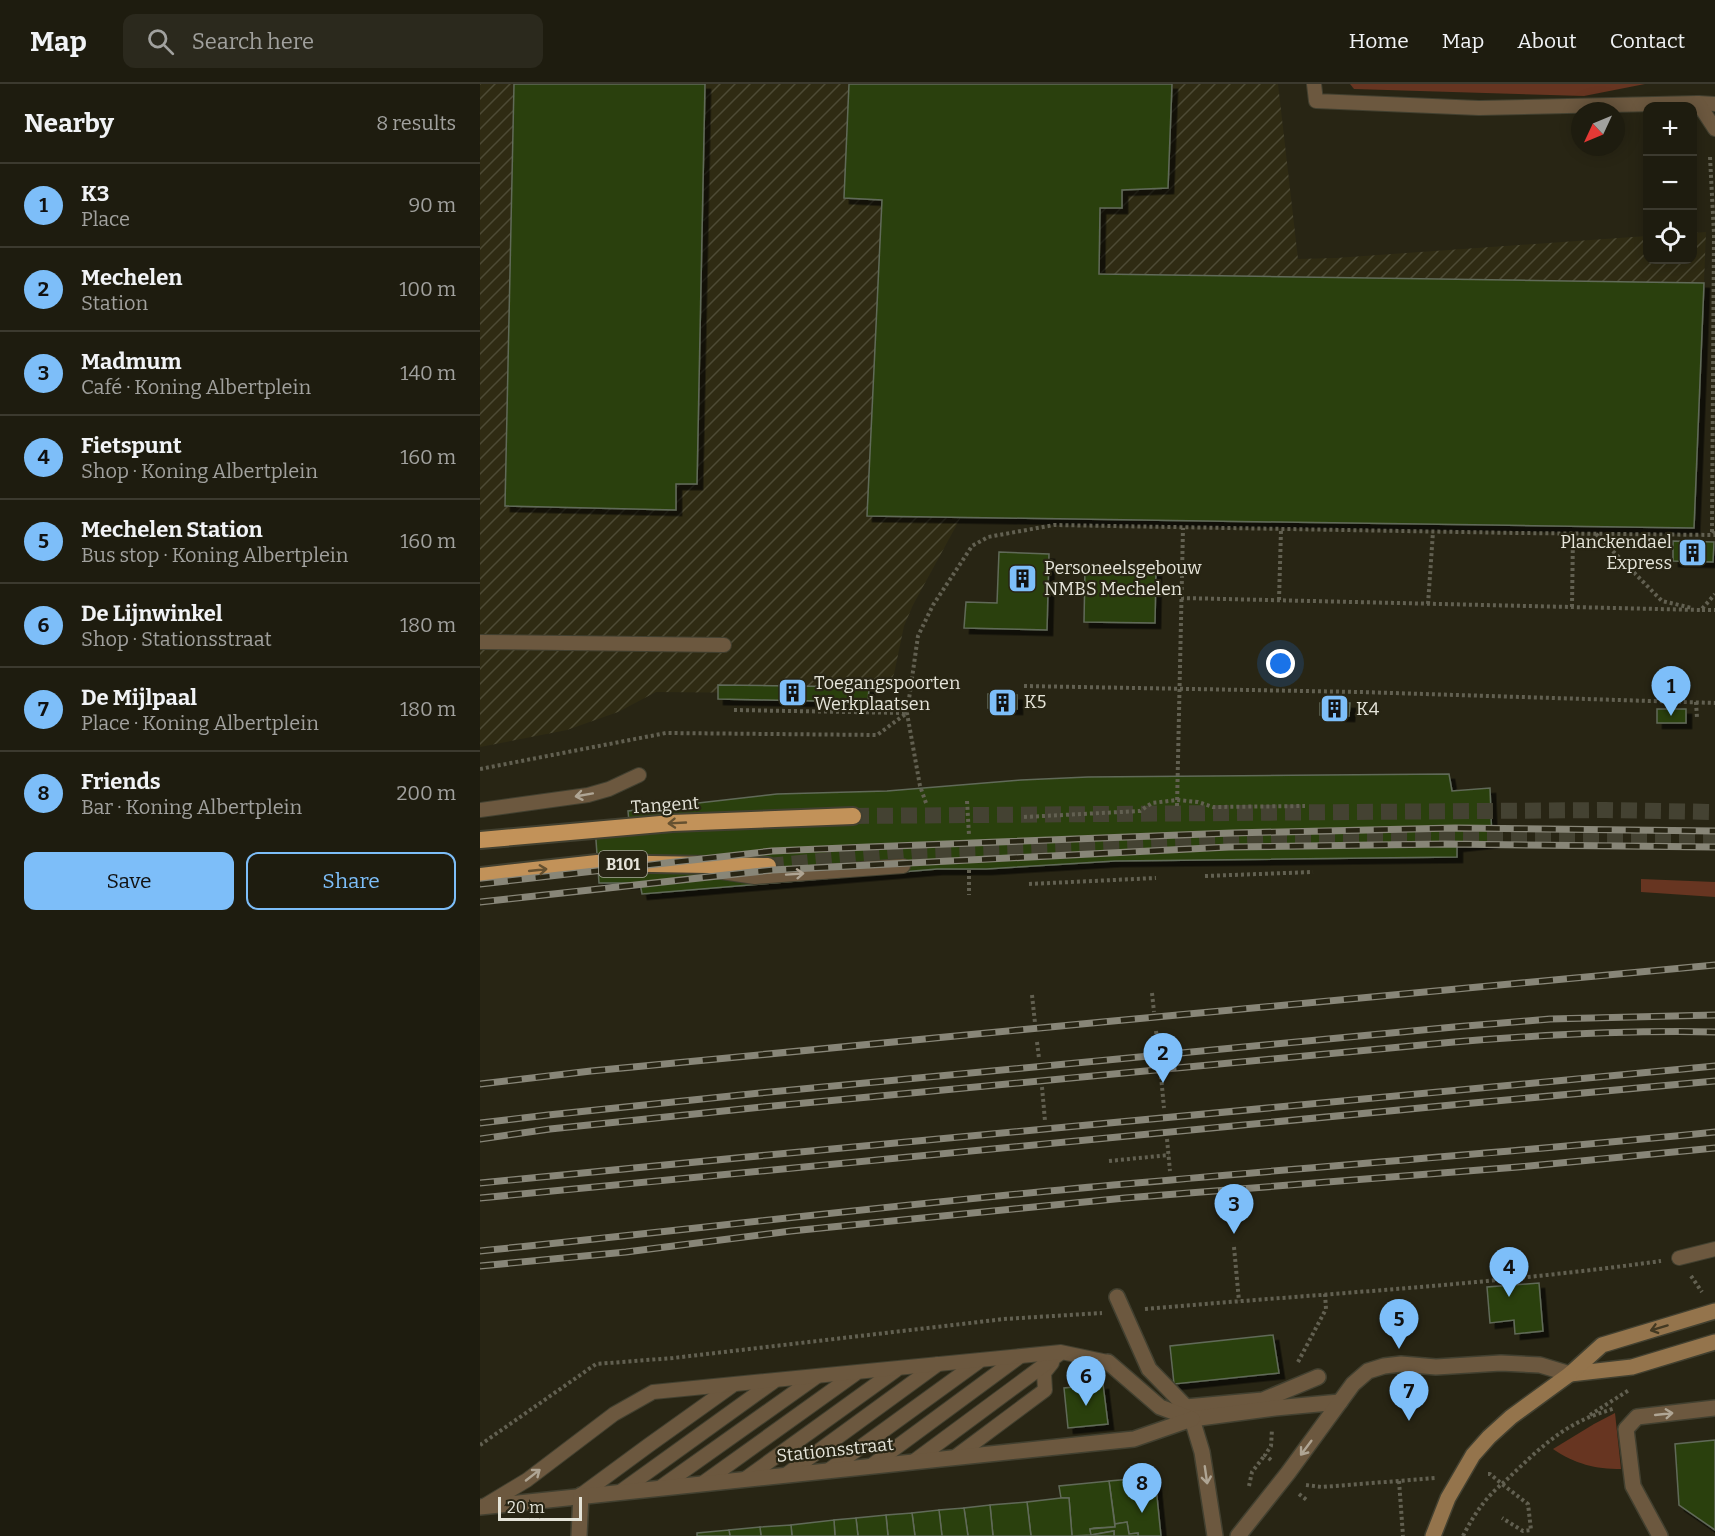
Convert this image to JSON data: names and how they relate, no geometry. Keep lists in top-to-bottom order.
{
  "streets": {
    "highway": ["Tangent", "B101"],
    "street": ["Stationsstraat"]
  },
  "places": {
    "building": [
      "Planckendael Express",
      "Personeelsgebouw NMBS Mechelen",
      "Toegangspoorten Werkplaatsen",
      "K5",
      "K4"
    ]
  },
  "scale_bar": "20 m",
  "north": "bottom left",
  "page": {
    "header": "Map",
    "search": "Search here",
    "nav": [
      "Home",
      "Map",
      "About",
      "Contact"
    ],
    "heading": ["Nearby", "8 results"],
    "map_buttons": ["+", "−"],
    "list": [
      {
        "mark": "1",
        "name": "K3",
        "note": "Place",
        "value": "90 m"
      },
      {
        "mark": "2",
        "name": "Mechelen",
        "note": "Station",
        "value": "100 m"
      },
      {
        "mark": "3",
        "name": "Madmum",
        "note": "Café · Koning Albertplein",
        "value": "140 m"
      },
      {
        "mark": "4",
        "name": "Fietspunt",
        "note": "Shop · Koning Albertplein",
        "value": "160 m"
      },
      {
        "mark": "5",
        "name": "Mechelen Station",
        "note": "Bus stop · Koning Albertplein",
        "value": "160 m"
      },
      {
        "mark": "6",
        "name": "De Lijnwinkel",
        "note": "Shop · Stationsstraat",
        "value": "180 m"
      },
      {
        "mark": "7",
        "name": "De Mijlpaal",
        "note": "Place · Koning Albertplein",
        "value": "180 m"
      },
      {
        "mark": "8",
        "name": "Friends",
        "note": "Bar · Koning Albertplein",
        "value": "200 m"
      }
    ],
    "pins": [
      "1",
      "2",
      "3",
      "4",
      "5",
      "6",
      "7",
      "8"
    ],
    "buttons": ["Save", "Share"],
    "scale": "20 m"
  }
}
